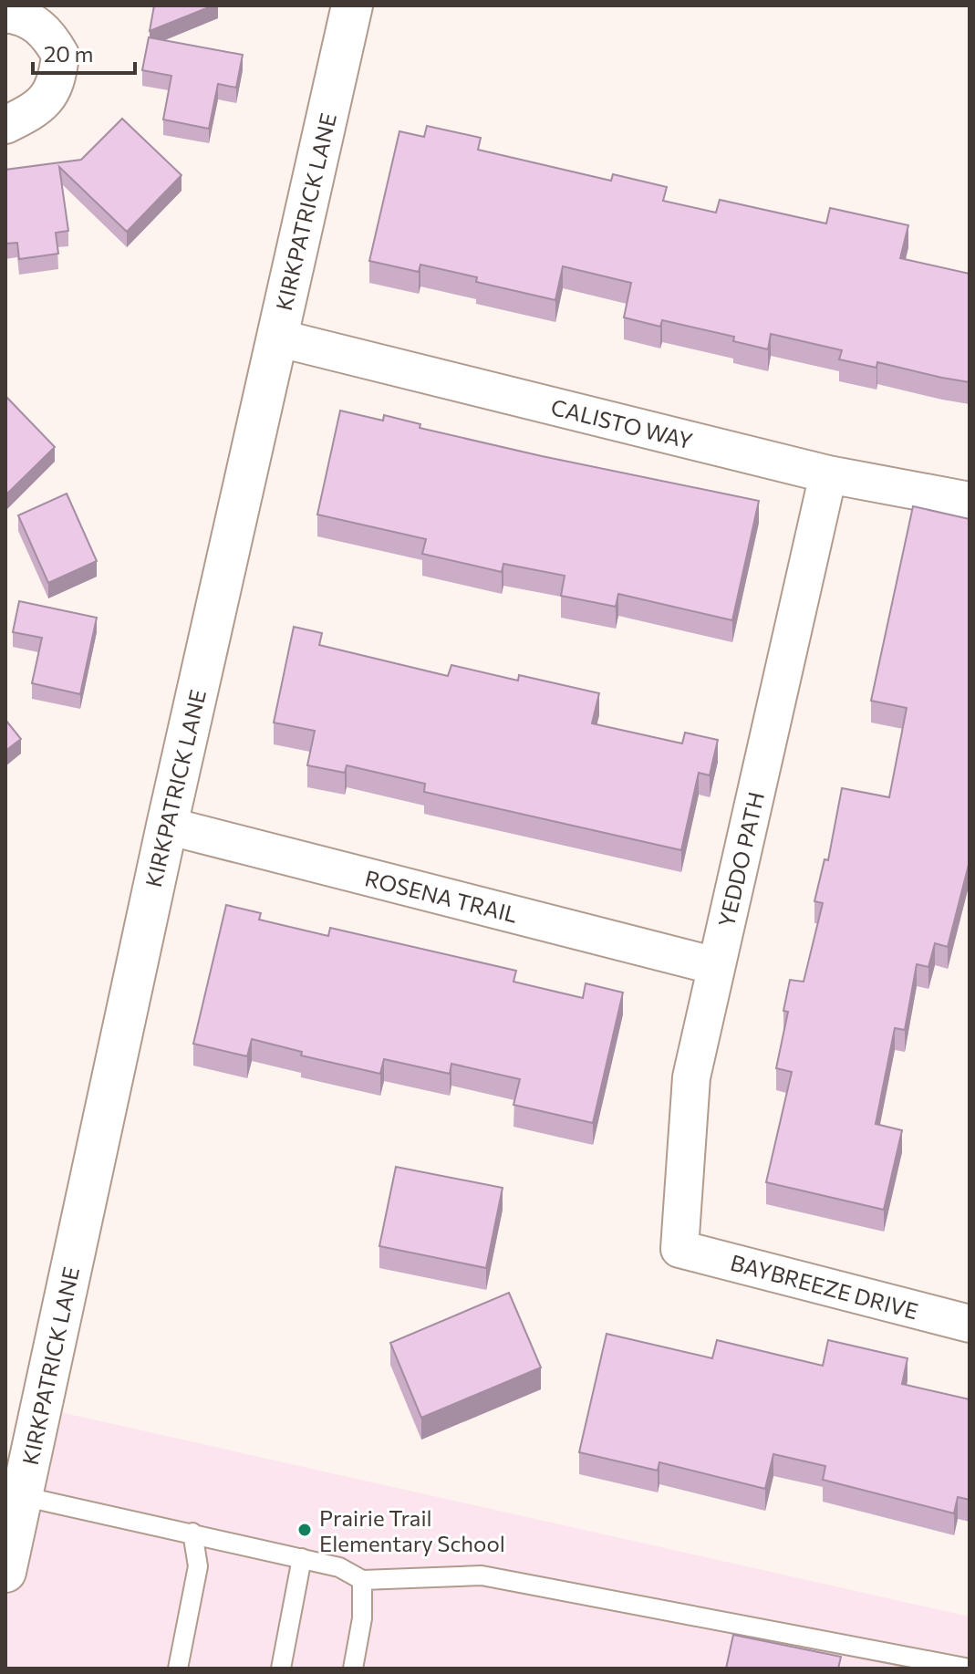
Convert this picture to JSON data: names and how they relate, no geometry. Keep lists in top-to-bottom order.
{
  "streets": {
    "street": [
      "KIRKPATRICK LANE",
      "CALISTO WAY",
      "YEDDO PATH",
      "ROSENA TRAIL",
      "BAYBREEZE DRIVE"
    ]
  },
  "crossings": [
    ["KIRKPATRICK LANE", "CALISTO WAY"],
    ["KIRKPATRICK LANE", "ROSENA TRAIL"],
    ["CALISTO WAY", "YEDDO PATH"],
    ["YEDDO PATH", "ROSENA TRAIL"],
    ["YEDDO PATH", "BAYBREEZE DRIVE"]
  ],
  "places": ["Prairie Trail Elementary School"],
  "scale_bar": "20 m"
}
